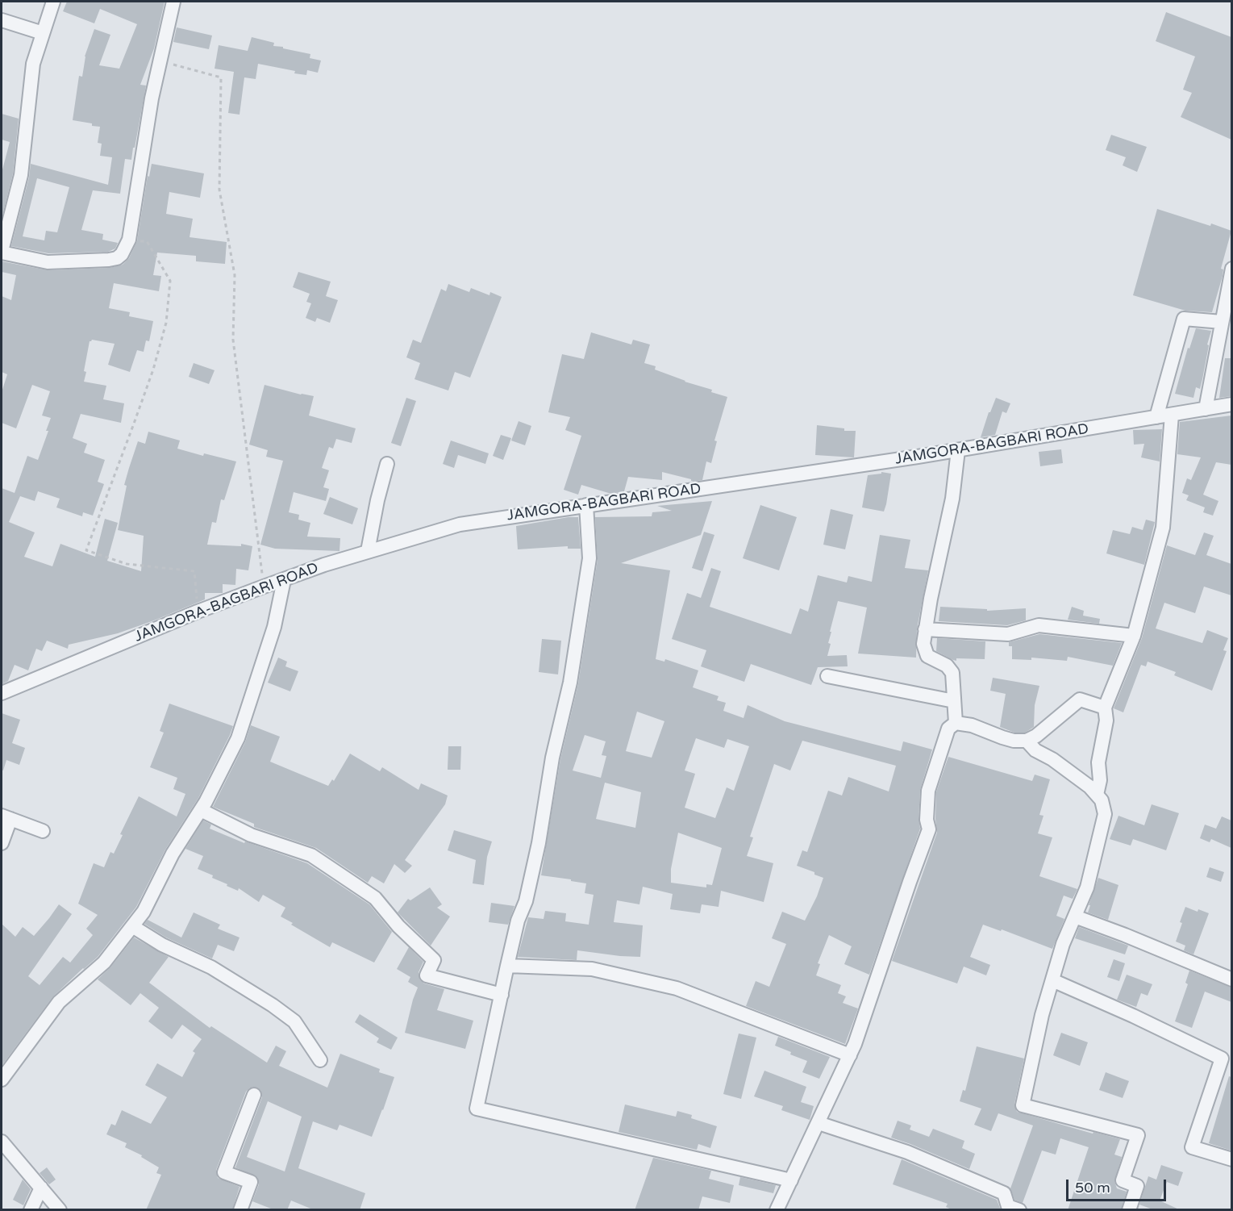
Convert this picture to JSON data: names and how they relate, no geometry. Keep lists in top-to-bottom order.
{
  "streets": {
    "street": ["JAMGORA-BAGBARI ROAD"]
  },
  "scale_bar": "50 m"
}
